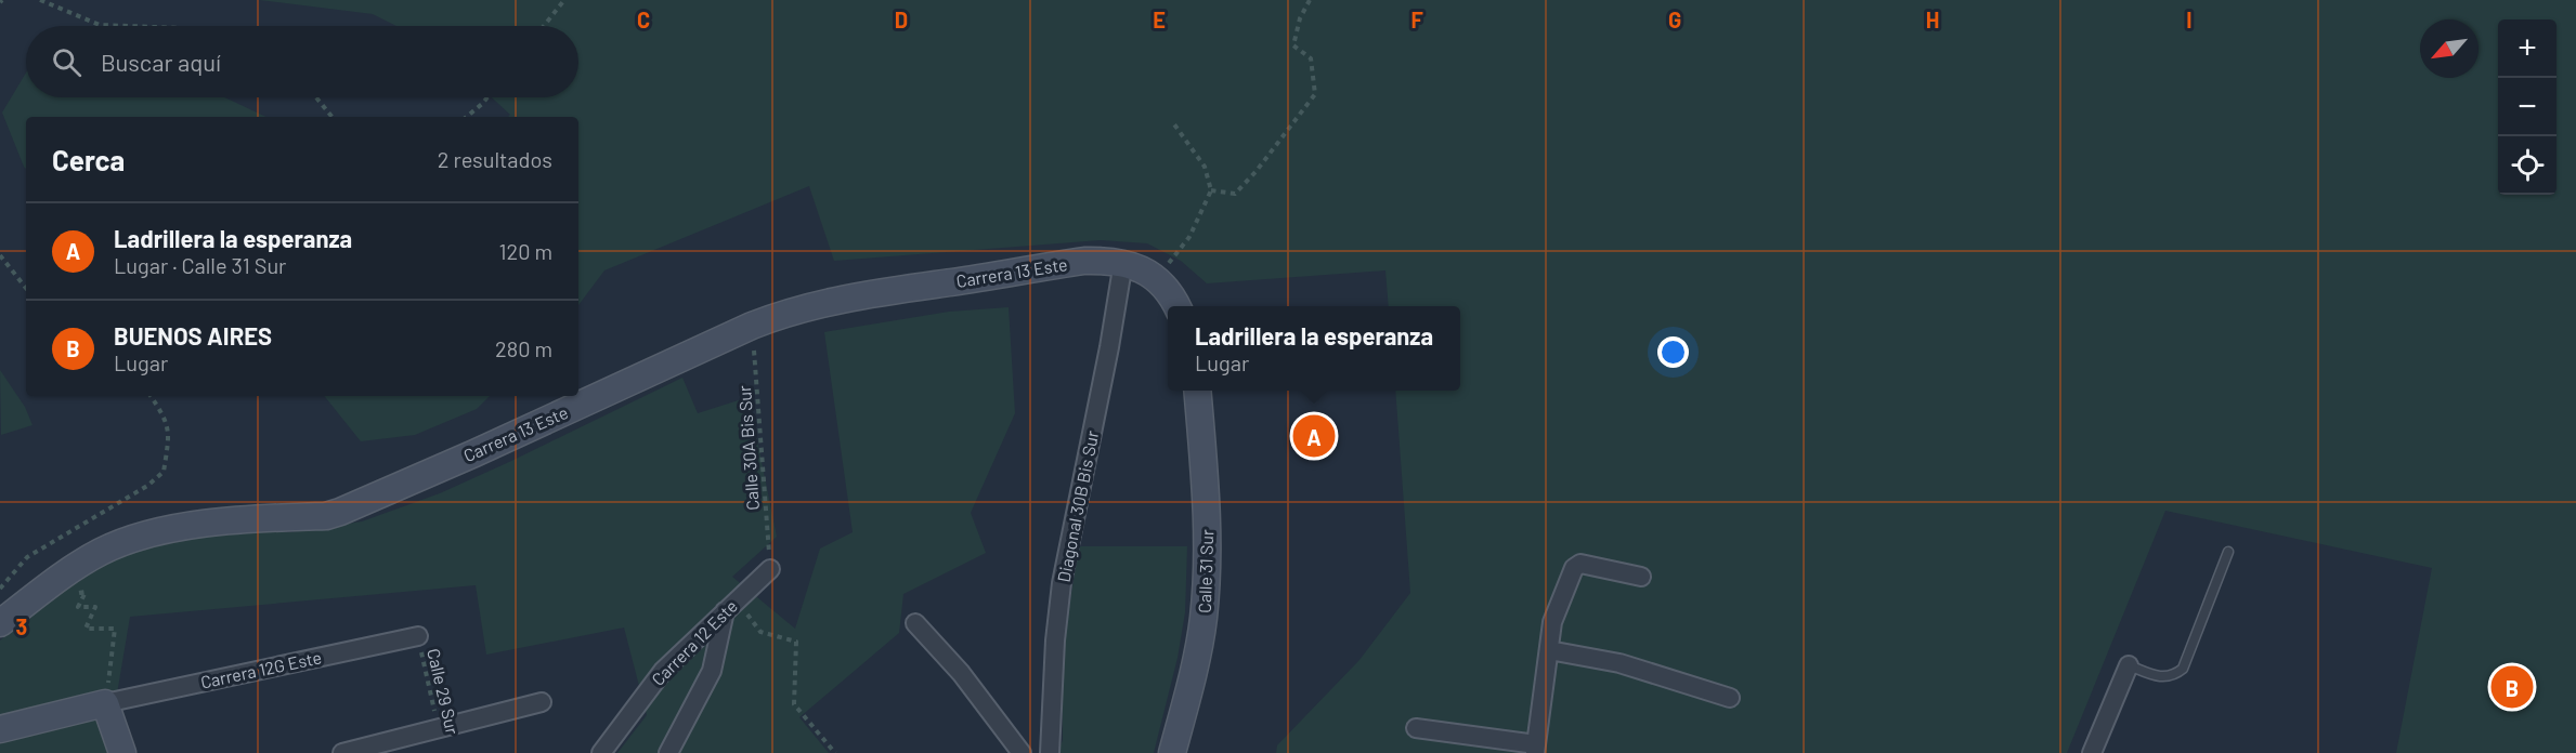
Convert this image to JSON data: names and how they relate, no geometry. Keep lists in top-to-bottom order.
{
  "streets": {
    "main road": ["Carrera 13 Este", "Calle 31 Sur"],
    "street": ["Diagonal 30B Bis Sur", "Carrera 12 Este", "Carrera 12G Este"],
    "path": ["Calle 30A Bis Sur", "Calle 29 Sur"]
  },
  "crossings": [
    ["Carrera 13 Este", "Calle 30A Bis Sur"],
    ["Carrera 13 Este", "Diagonal 30B Bis Sur"],
    ["Calle 30A Bis Sur", "Carrera 12 Este"],
    ["Carrera 12G Este", "Calle 29 Sur"]
  ],
  "north": "bottom left",
  "page": {
    "map_buttons": ["+", "−"],
    "search": "Buscar aquí",
    "heading": ["Cerca", "2 resultados"],
    "list": [
      {
        "mark": "A",
        "name": "Ladrillera la esperanza",
        "note": "Lugar · Calle 31 Sur",
        "value": "120 m"
      },
      {
        "mark": "B",
        "name": "BUENOS AIRES",
        "note": "Lugar",
        "value": "280 m"
      }
    ],
    "popup": ["Ladrillera la esperanza", "Lugar"],
    "pins": ["A", "B"]
  },
  "grid": {
    "columns": [
      "C",
      "D",
      "E",
      "F",
      "G",
      "H",
      "I"
    ],
    "rows": ["3"]
  }
}
